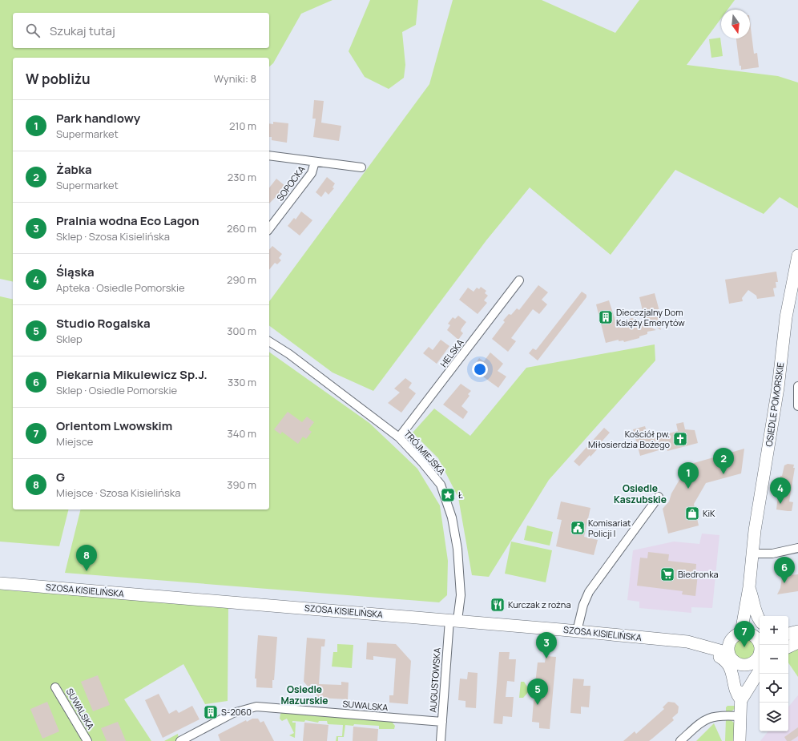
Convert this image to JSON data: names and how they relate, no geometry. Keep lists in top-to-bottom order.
{
  "streets": {
    "street": [
      "SOPOCKA",
      "HELSKA",
      "OSIEDLE POMORSKIE",
      "TRÓJMIEJSKA",
      "SZOSA KISIELIŃSKA",
      "AUGUSTOWSKA",
      "SUWALSKA"
    ]
  },
  "crossings": [
    ["HELSKA", "TRÓJMIEJSKA"],
    ["TRÓJMIEJSKA", "SZOSA KISIELIŃSKA"],
    ["TRÓJMIEJSKA", "AUGUSTOWSKA"],
    ["SZOSA KISIELIŃSKA", "AUGUSTOWSKA"],
    ["AUGUSTOWSKA", "SUWALSKA"]
  ],
  "districts": ["Osiedle Kaszubskie", "Osiedle Mazurskie"],
  "places": {
    "building": ["Diecezjalny Dom Księży Emerytów", "S-2060"],
    "church": ["Kościół pw. Miłosierdzia Bożego"],
    "place": ["Ł"],
    "shop": ["KiK"],
    "public building": ["Komisariat Policji I"],
    "supermarket": ["Biedronka"],
    "restaurant": ["Kurczak z rożna"]
  },
  "north": "bottom",
  "page": {
    "search": "Szukaj tutaj",
    "heading": ["W pobliżu", "Wyniki: 8"],
    "list": [
      {
        "mark": "1",
        "name": "Park handlowy",
        "note": "Supermarket",
        "value": "210 m"
      },
      {
        "mark": "2",
        "name": "Żabka",
        "note": "Supermarket",
        "value": "230 m"
      },
      {
        "mark": "3",
        "name": "Pralnia wodna Eco Lagon",
        "note": "Sklep · Szosa Kisielińska",
        "value": "260 m"
      },
      {
        "mark": "4",
        "name": "Śląska",
        "note": "Apteka · Osiedle Pomorskie",
        "value": "290 m"
      },
      {
        "mark": "5",
        "name": "Studio Rogalska",
        "note": "Sklep",
        "value": "300 m"
      },
      {
        "mark": "6",
        "name": "Piekarnia Mikulewicz Sp.J.",
        "note": "Sklep · Osiedle Pomorskie",
        "value": "330 m"
      },
      {
        "mark": "7",
        "name": "Orlentom Lwowskim",
        "note": "Miejsce",
        "value": "340 m"
      },
      {
        "mark": "8",
        "name": "G",
        "note": "Miejsce · Szosa Kisielińska",
        "value": "390 m"
      }
    ],
    "pins": [
      "2",
      "1",
      "4",
      "8",
      "6",
      "7",
      "3",
      "5"
    ],
    "map_buttons": ["+", "−"]
  }
}
